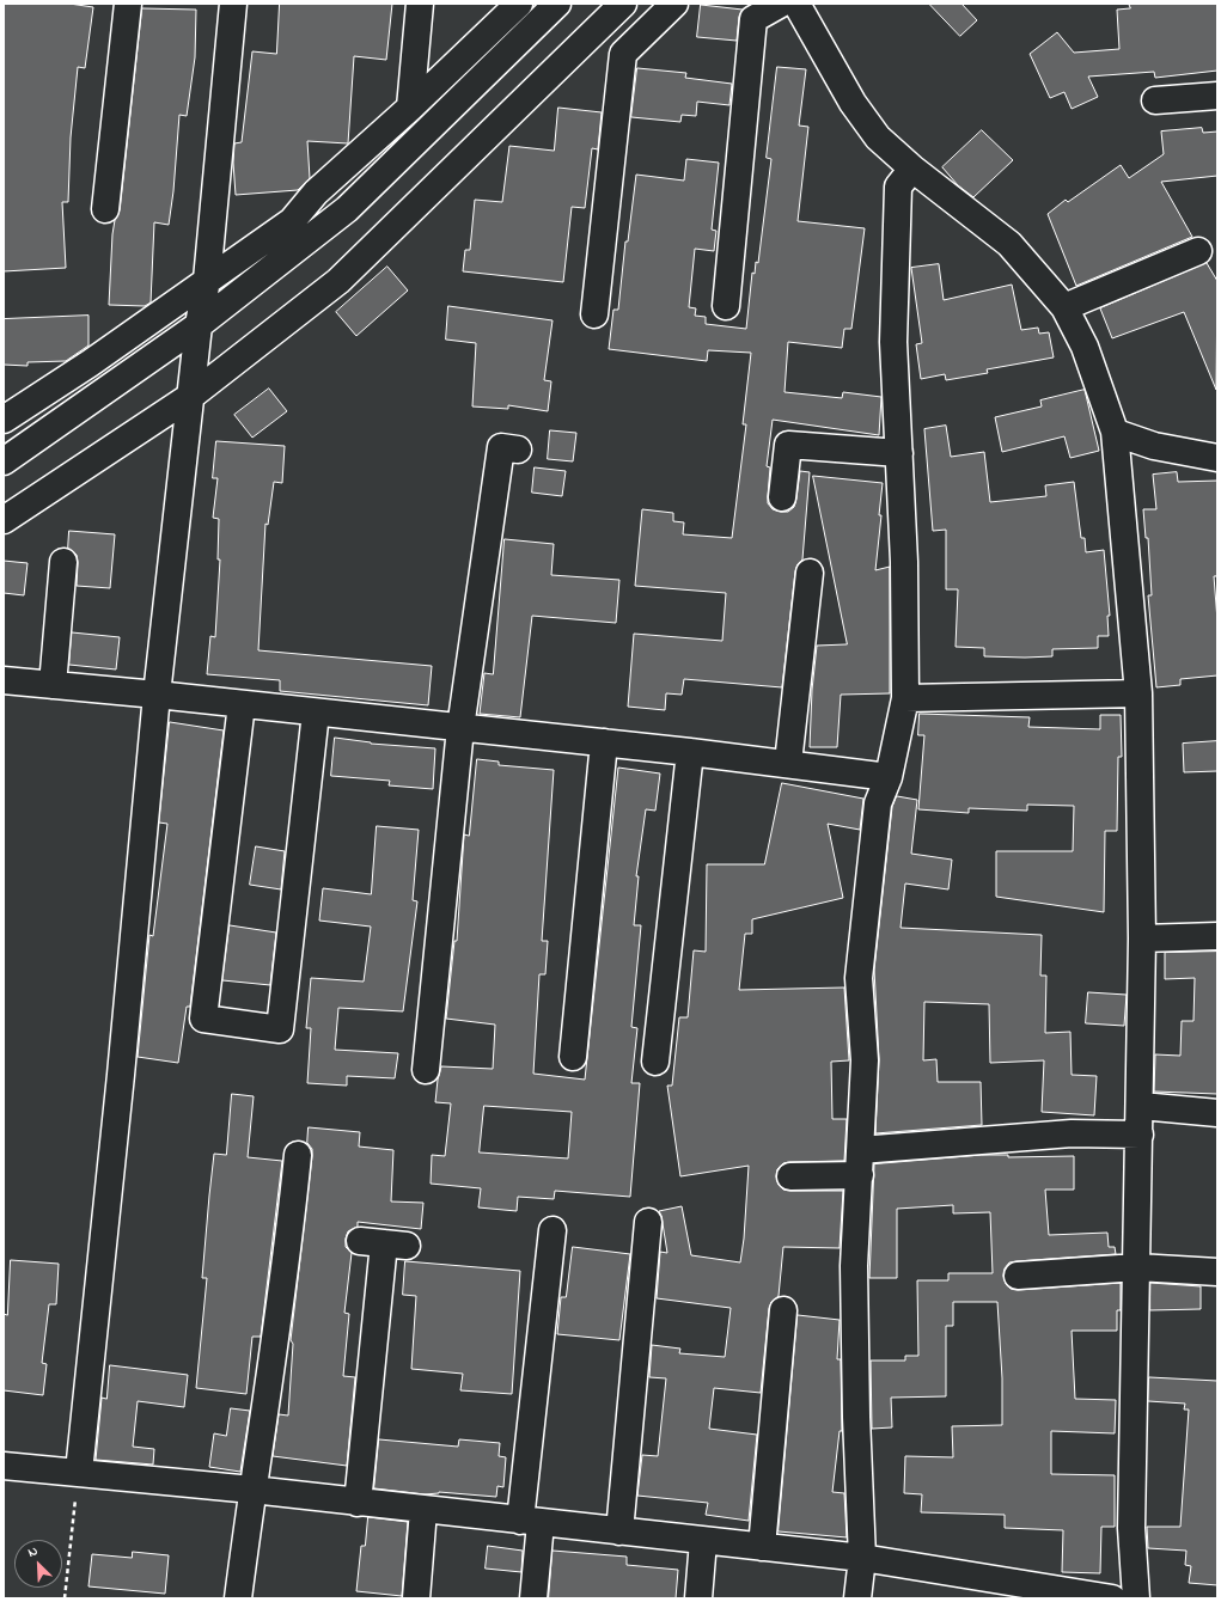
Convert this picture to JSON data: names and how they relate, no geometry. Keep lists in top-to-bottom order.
{
  "north": "top left"
}
